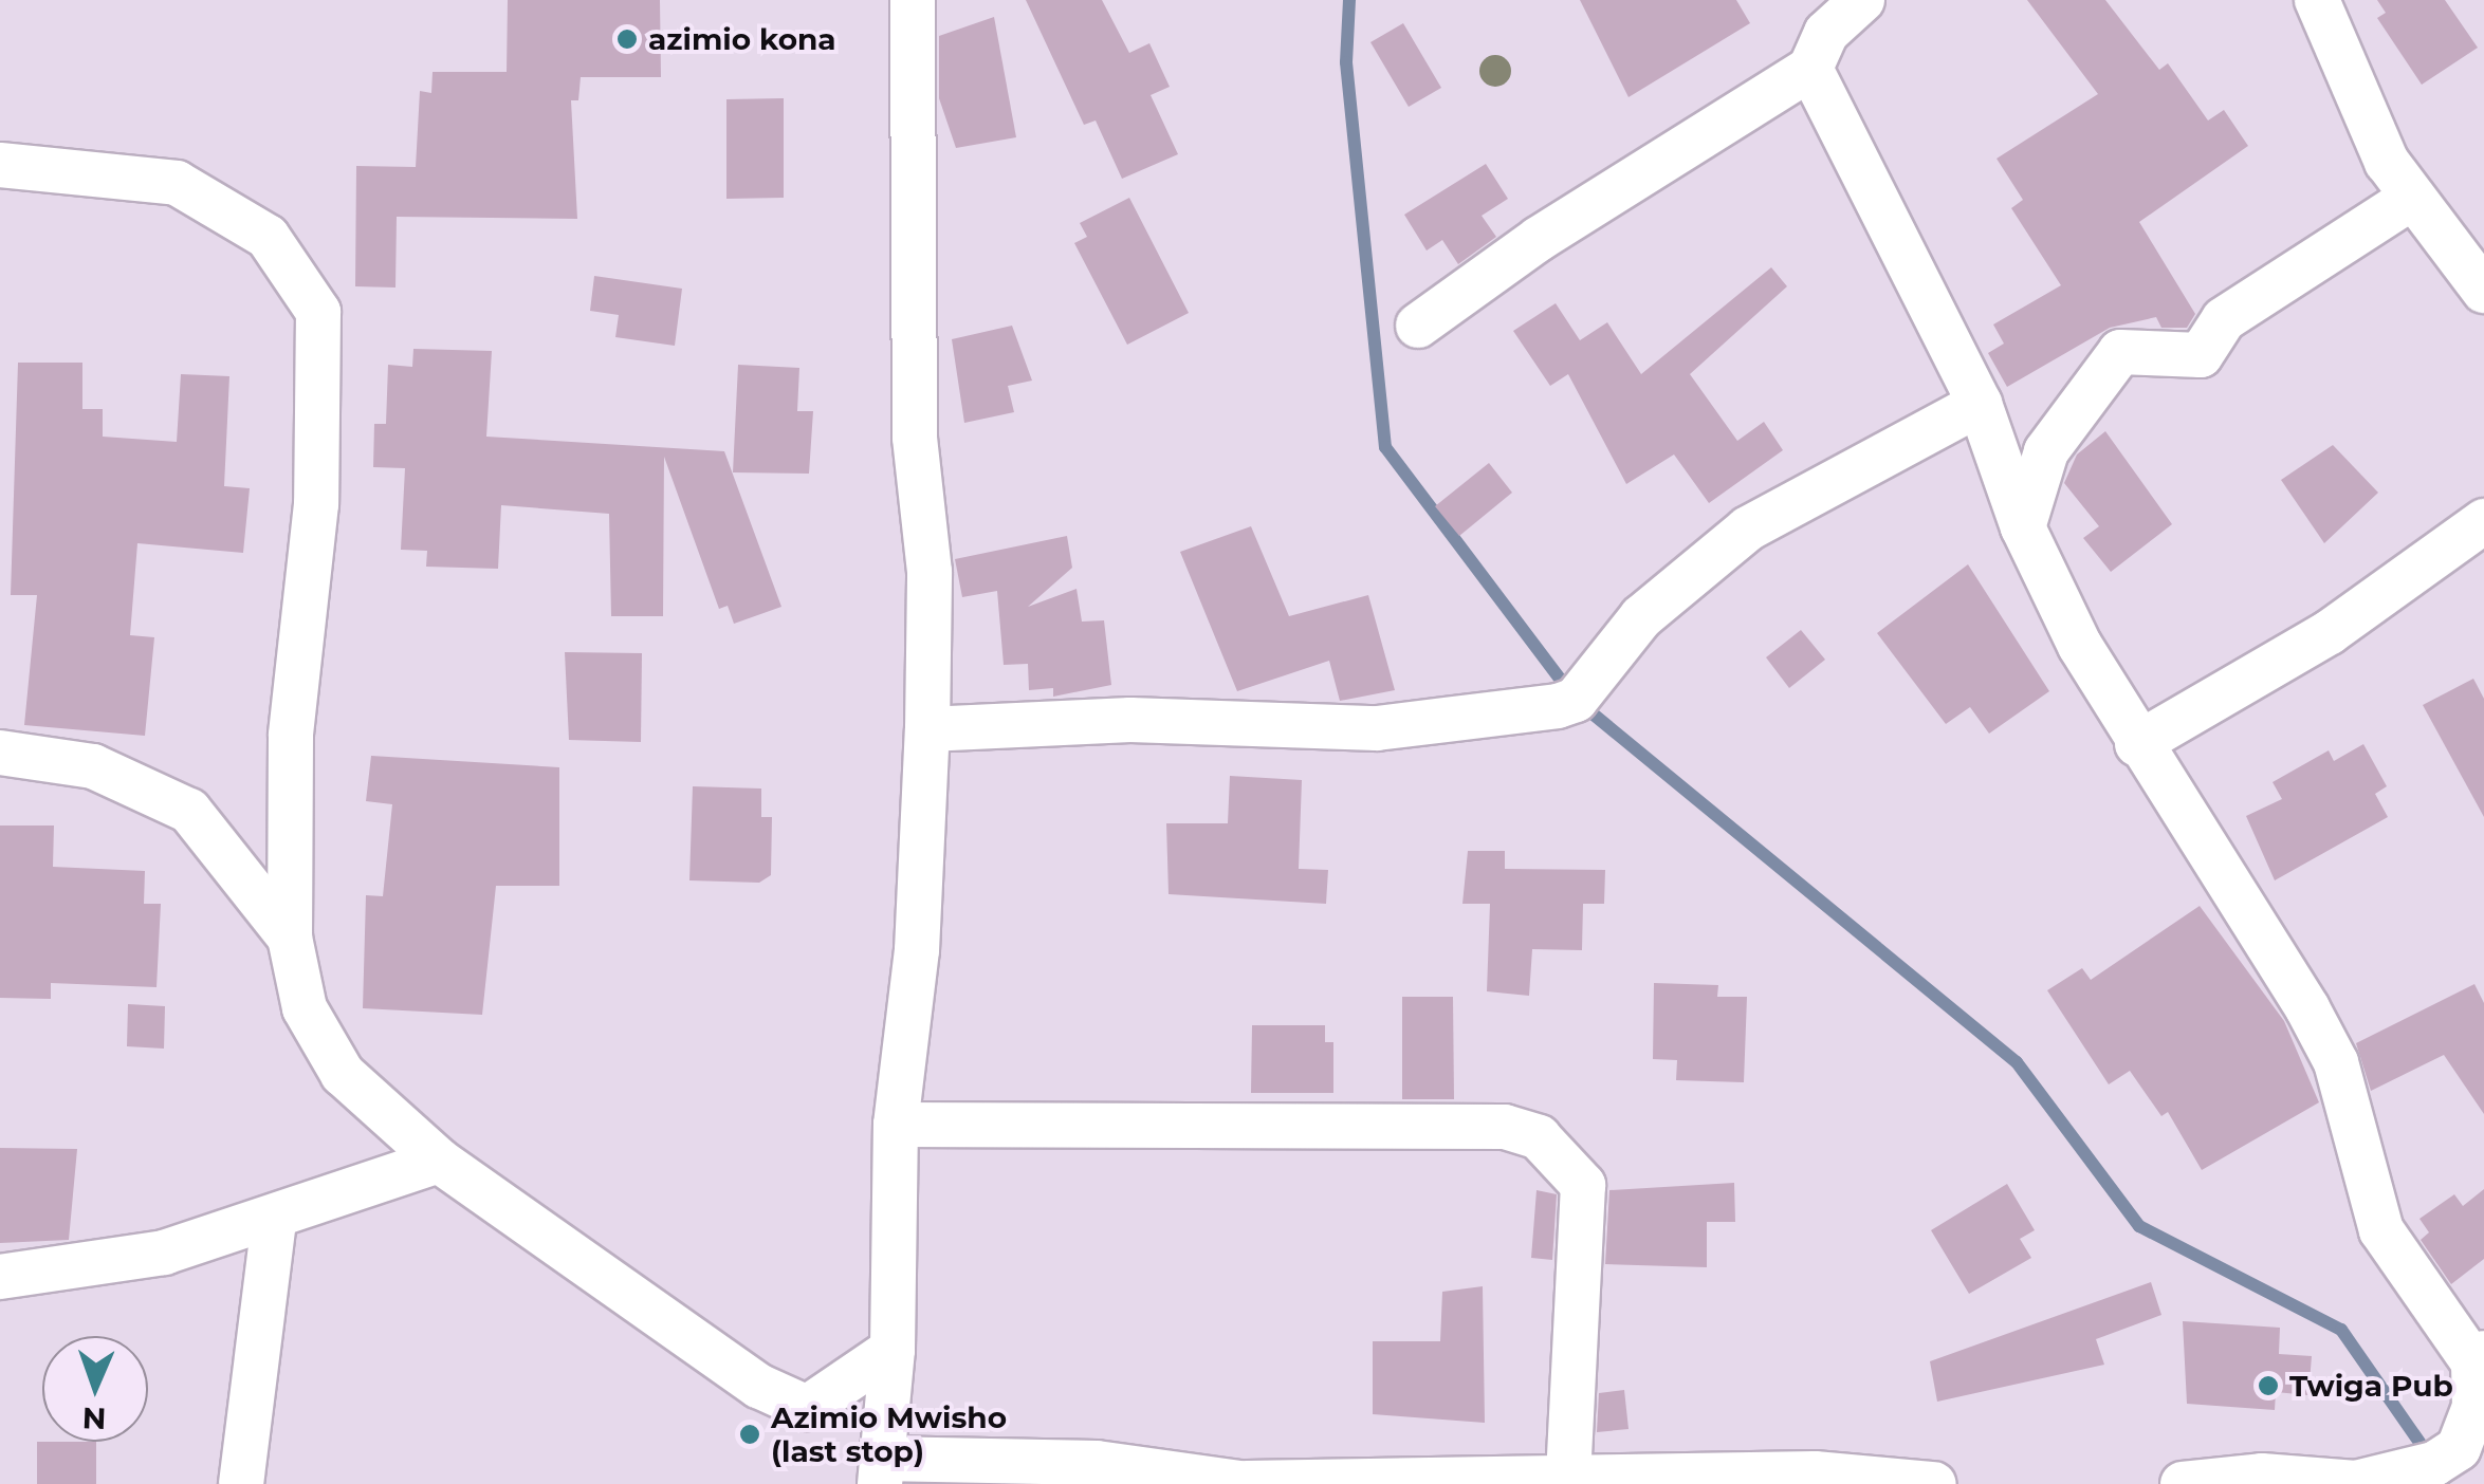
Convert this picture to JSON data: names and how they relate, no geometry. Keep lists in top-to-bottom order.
{
  "places": ["azimio kona", "Twiga Pub", "Azimio Mwisho (last stop)"],
  "north": "bottom"
}
